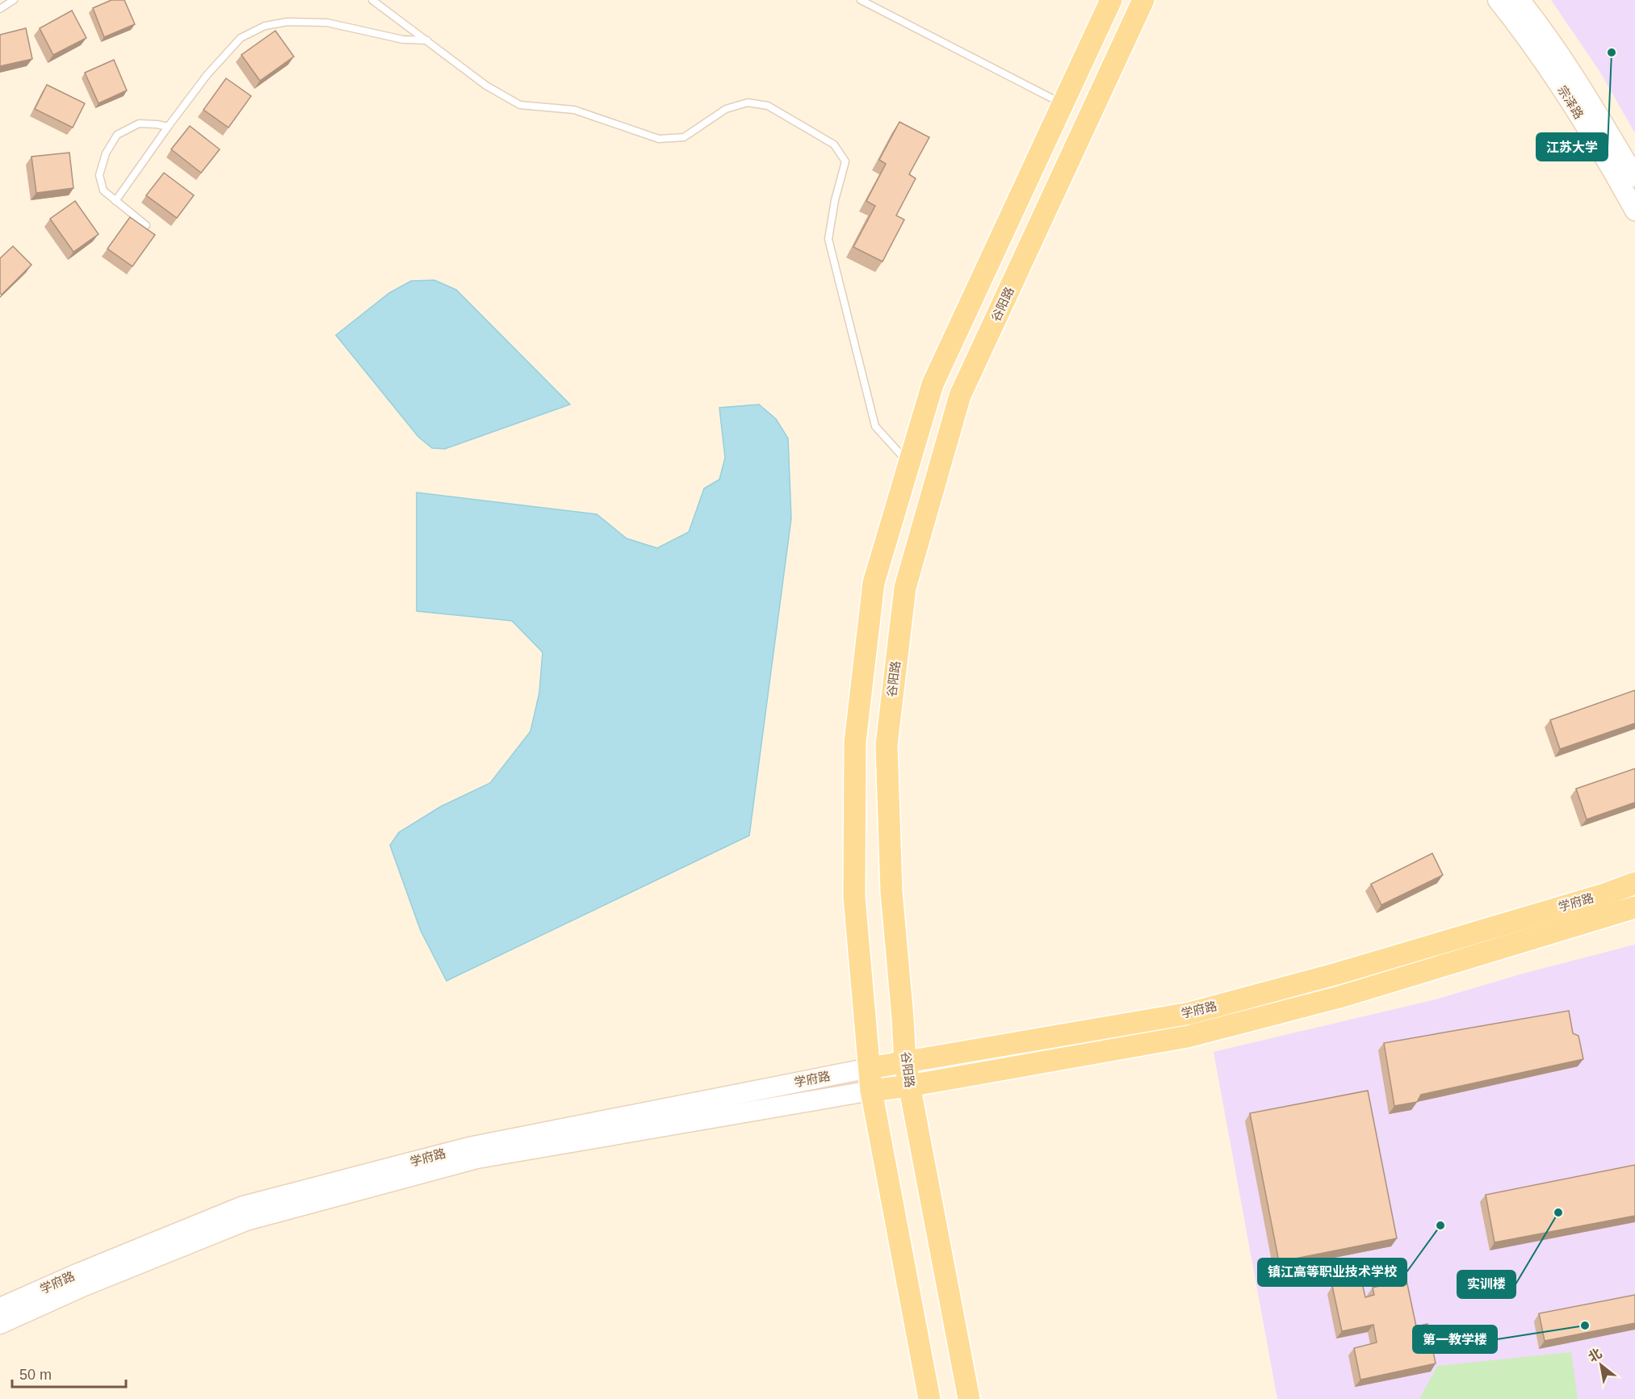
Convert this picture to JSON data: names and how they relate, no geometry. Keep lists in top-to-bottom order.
{
  "streets": {
    "main road": ["宗泽路", "谷阳路", "学府路"]
  },
  "crossings": [
    ["谷阳路", "学府路"]
  ],
  "places": [
    "江苏大学",
    "实训楼",
    "镇江高等职业技术学校",
    "第一教学楼"
  ],
  "scale_bar": "50 m",
  "north": "top left"
}
